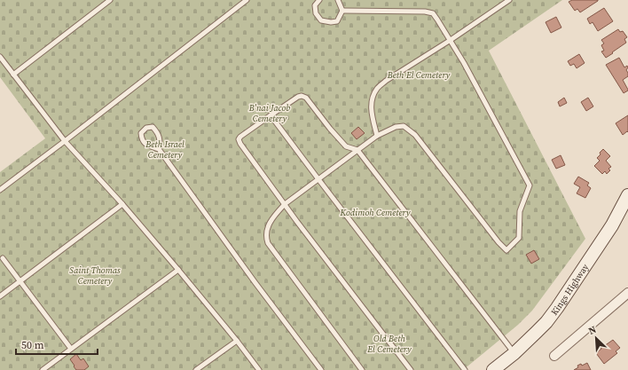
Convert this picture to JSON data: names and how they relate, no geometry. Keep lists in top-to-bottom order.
{
  "streets": {
    "main road": ["Kings Highway"]
  },
  "parks": [
    "Beth El Cemetery",
    "B'nai Jacob Cemetery",
    "Beth Israel Cemetery",
    "Kodimoh Cemetery",
    "Saint Thomas Cemetery",
    "Old Beth El Cemetery"
  ],
  "scale_bar": "50 m",
  "north": "top left"
}
